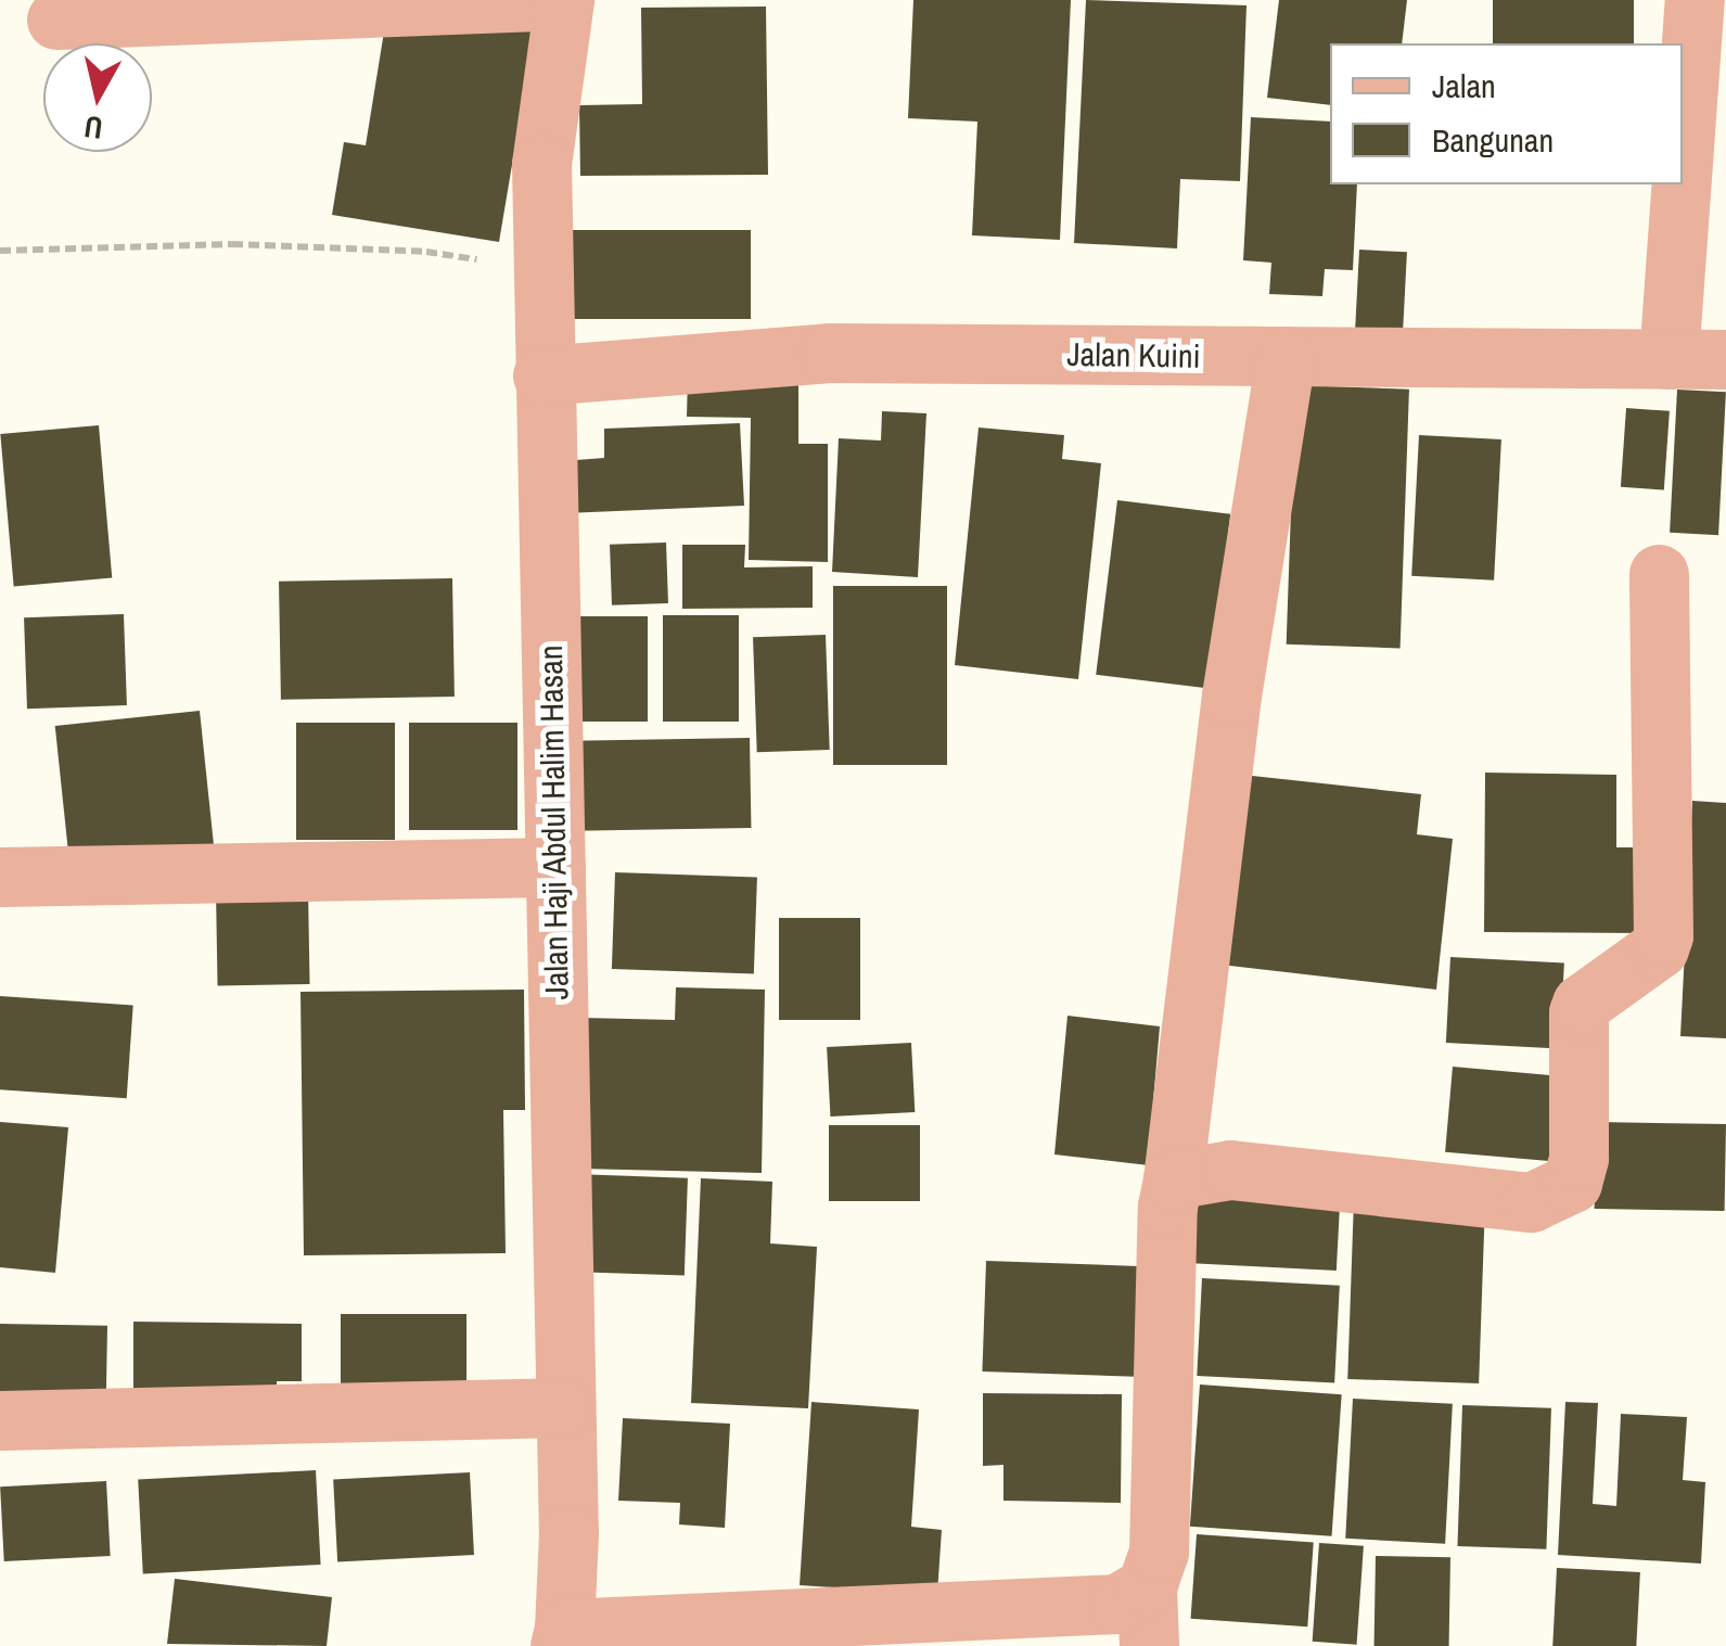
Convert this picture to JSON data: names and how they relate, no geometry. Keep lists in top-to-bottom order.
{
  "streets": {
    "street": ["Jalan Kuini", "Jalan Haji Abdul Halim Hasan"]
  },
  "crossings": [
    ["Jalan Kuini", "Jalan Haji Abdul Halim Hasan"]
  ],
  "legend": ["Jalan", "Bangunan"],
  "north": "bottom"
}
